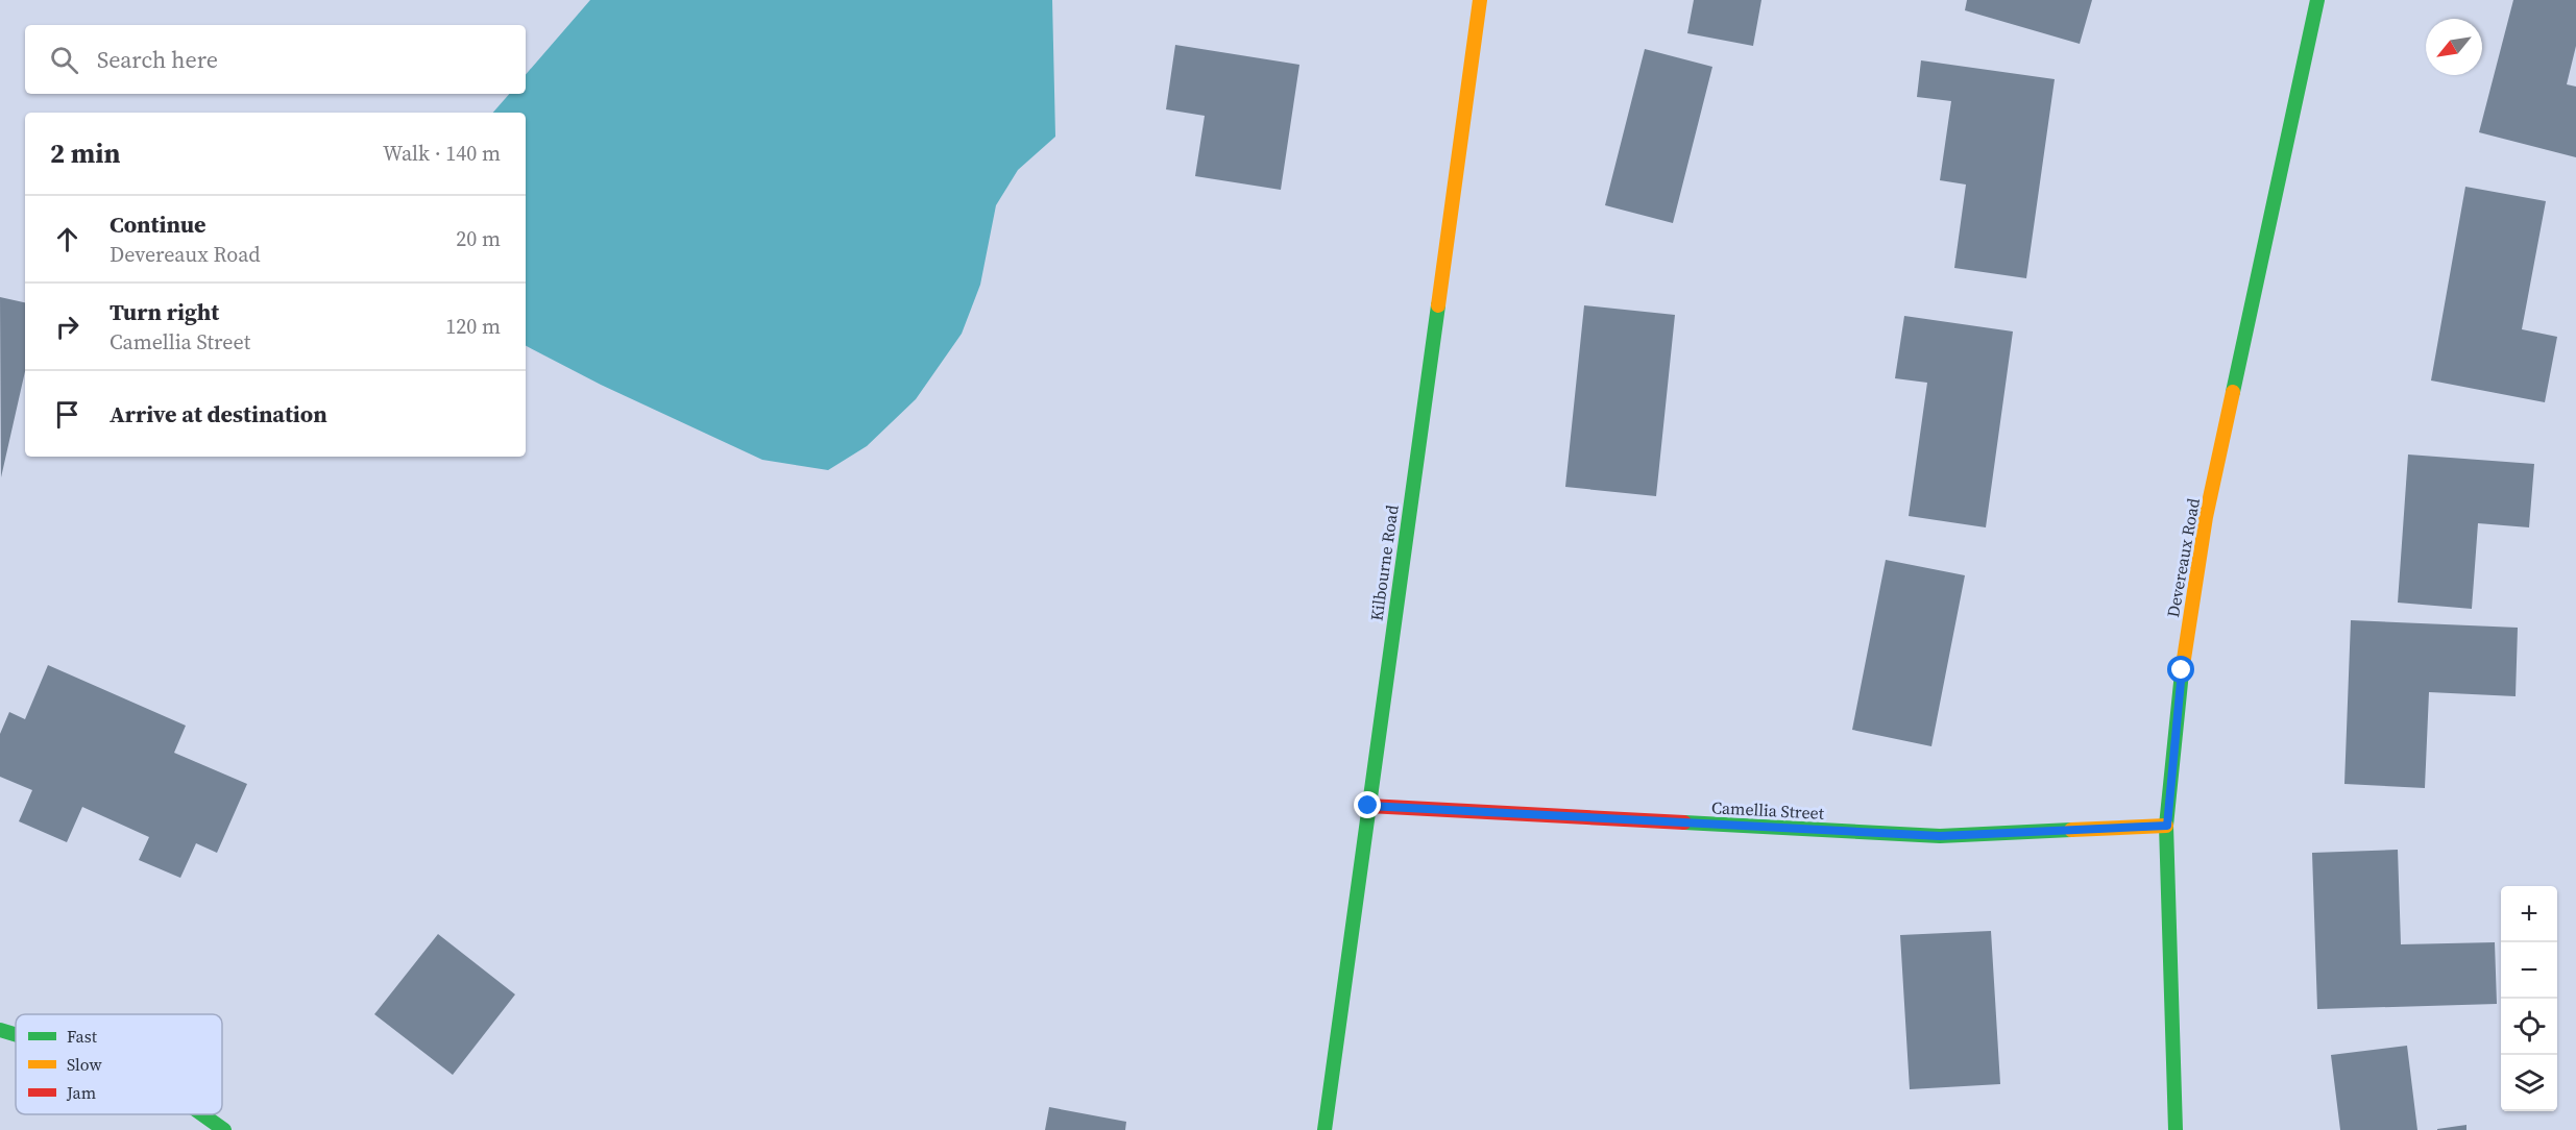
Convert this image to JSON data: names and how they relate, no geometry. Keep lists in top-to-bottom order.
{
  "streets": {
    "street": ["Devereaux Road", "Kilbourne Road", "Camellia Street"]
  },
  "crossings": [
    ["Devereaux Road", "Camellia Street"],
    ["Kilbourne Road", "Camellia Street"]
  ],
  "legend": ["Fast", "Slow", "Jam"],
  "north": "bottom left",
  "page": {
    "search": "Search here",
    "heading": ["2 min", "Walk · 140 m"],
    "list": [
      ["Continue", "Devereaux Road", "20 m"],
      ["Turn right", "Camellia Street", "120 m"],
      "Arrive at destination"
    ],
    "map_buttons": ["+", "−"]
  }
}
